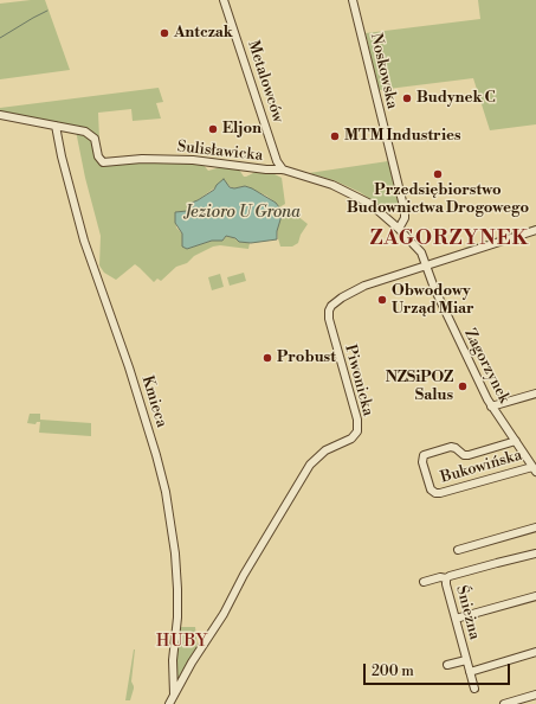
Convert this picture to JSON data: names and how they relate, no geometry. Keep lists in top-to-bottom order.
{
  "streets": {
    "street": [
      "Noskowska",
      "Metalowców",
      "Sulisławicka",
      "Zagorzynek",
      "Piwonicka",
      "Kmieca",
      "Bukowińska",
      "Śnieżna"
    ]
  },
  "crossings": [
    ["Noskowska", "Sulisławicka"],
    ["Metalowców", "Sulisławicka"],
    ["Sulisławicka", "Zagorzynek"],
    ["Sulisławicka", "Piwonicka"],
    ["Sulisławicka", "Kmieca"],
    ["Zagorzynek", "Piwonicka"],
    ["Zagorzynek", "Bukowińska"],
    ["Piwonicka", "Kmieca"]
  ],
  "districts": ["ZAGORZYNEK", "HUBY"],
  "water": ["Jezioro U Grona"],
  "places": [
    "Antczak",
    "Budynek C",
    "Eljon",
    "MTM Industries",
    "Przedsiębiorstwo Budownictwa Drogowego",
    "Obwodowy Urząd Miar",
    "Probust",
    "NZSiPOZ Salus"
  ],
  "scale_bar": "200 m"
}
